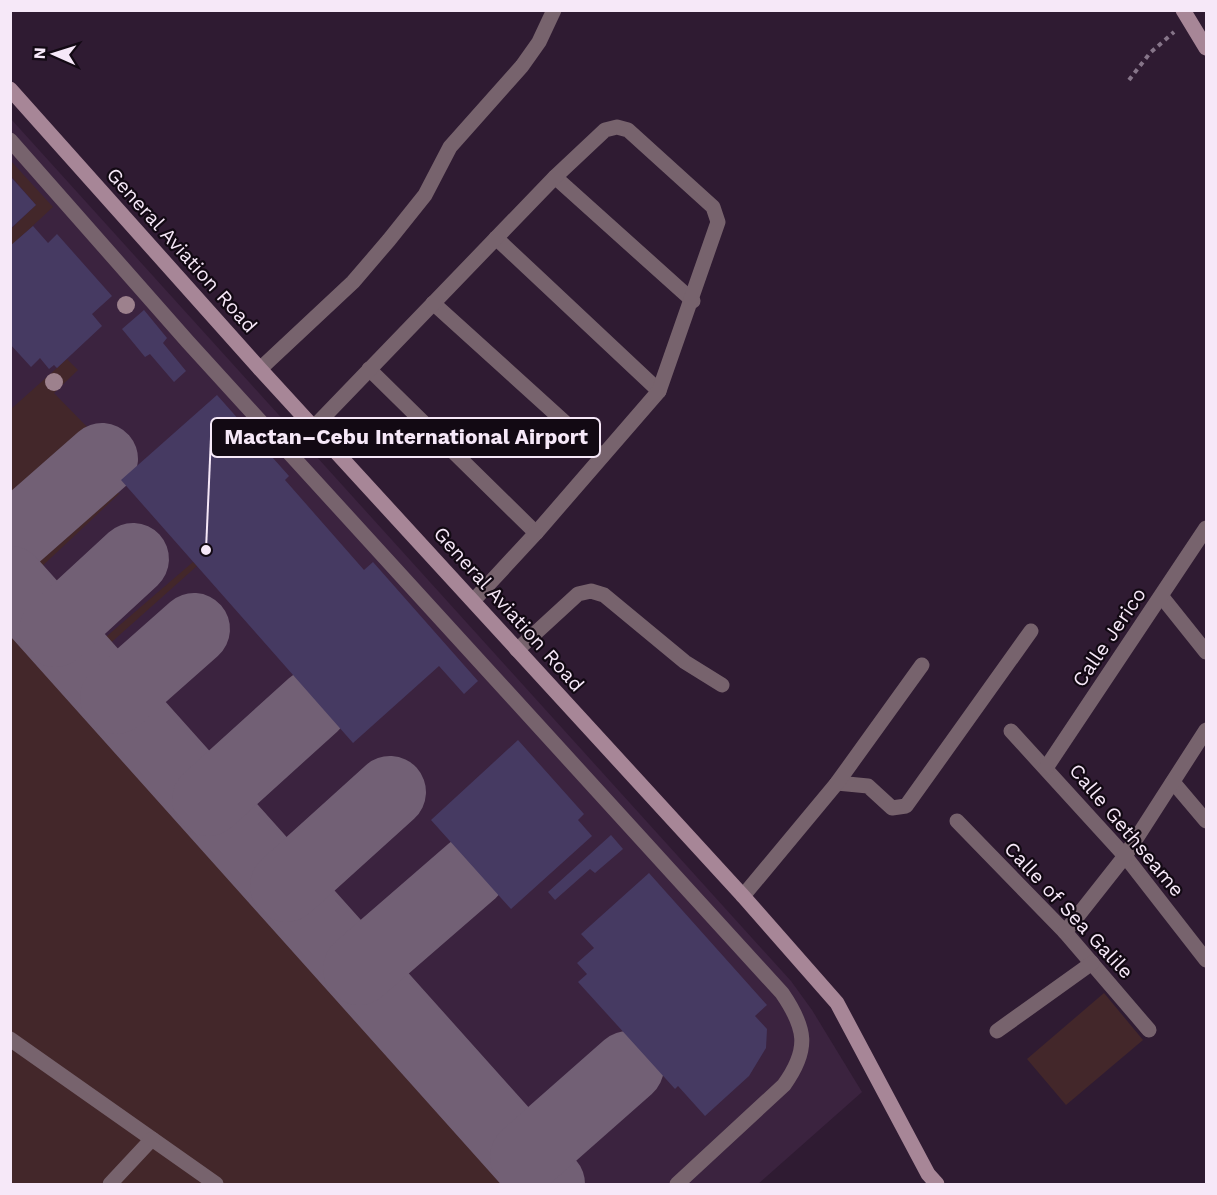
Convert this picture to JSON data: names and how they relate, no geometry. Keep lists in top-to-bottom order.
{
  "streets": {
    "main road": ["General Aviation Road"],
    "street": ["Calle Jerico", "Calle Gethseame", "Calle of Sea Galile"]
  },
  "crossings": [
    ["Calle Jerico", "Calle Gethseame"]
  ],
  "places": ["Mactan–Cebu International Airport"],
  "north": "left"
}
